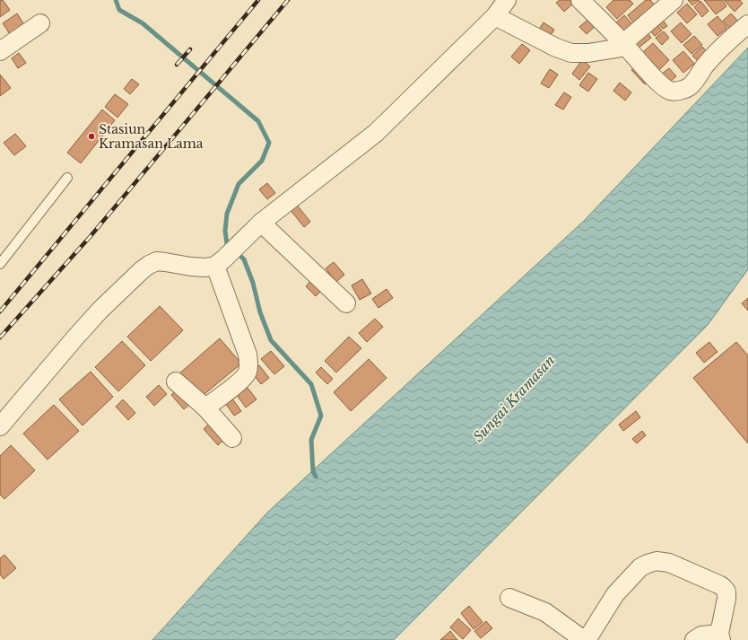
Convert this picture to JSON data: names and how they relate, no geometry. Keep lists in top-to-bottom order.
{
  "water": ["Sungai Kramasan"],
  "places": ["Stasiun Kramasan Lama"]
}
